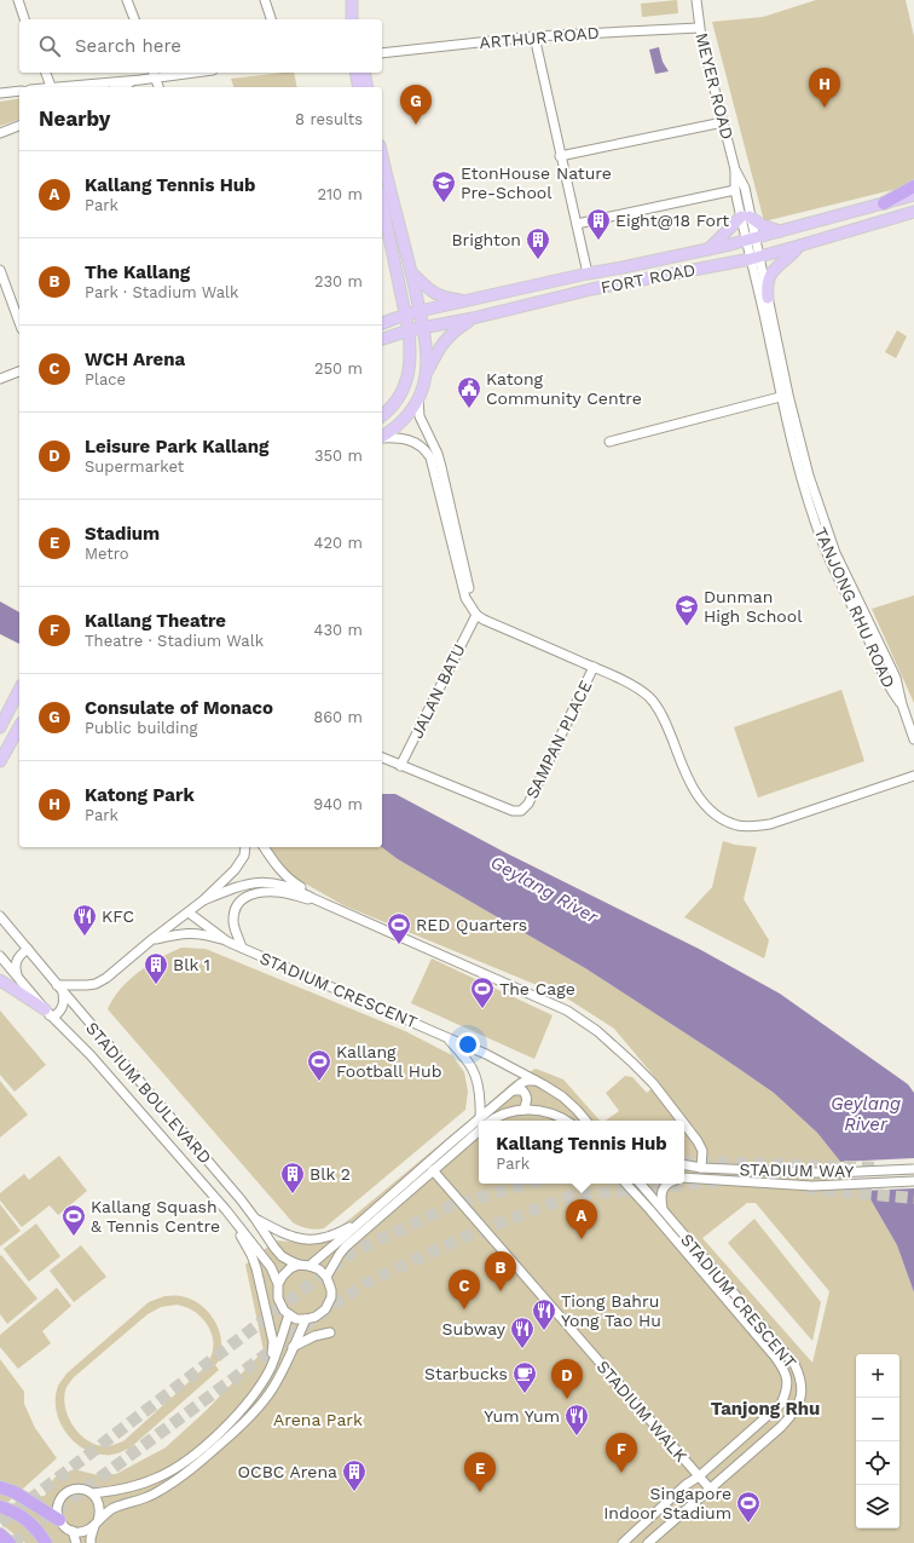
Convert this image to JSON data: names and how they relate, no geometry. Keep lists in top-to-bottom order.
{
  "streets": {
    "main road": ["FORT ROAD"],
    "street": [
      "ARTHUR ROAD",
      "MEYER ROAD",
      "TANJONG RHU ROAD",
      "JALAN BATU",
      "SAMPAN PLACE",
      "STADIUM CRESCENT",
      "STADIUM BOULEVARD",
      "STADIUM WAY",
      "STADIUM WALK"
    ]
  },
  "crossings": [
    ["ARTHUR ROAD", "MEYER ROAD"],
    ["ARTHUR ROAD", "FORT ROAD"],
    ["MEYER ROAD", "FORT ROAD"],
    ["MEYER ROAD", "TANJONG RHU ROAD"],
    ["FORT ROAD", "TANJONG RHU ROAD"],
    ["JALAN BATU", "SAMPAN PLACE"],
    ["STADIUM CRESCENT", "STADIUM WALK"]
  ],
  "districts": ["Tanjong Rhu"],
  "water": ["Geylang River"],
  "parks": ["Arena Park"],
  "places": {
    "school or university": ["EtonHouse Nature Pre-School", "Dunman High School"],
    "building": [
      "Eight@18 Fort",
      "Brighton",
      "Blk 1",
      "Blk 2",
      "OCBC Arena"
    ],
    "public building": ["Katong Community Centre"],
    "restaurant": [
      "KFC",
      "Tiong Bahru Yong Tao Hu",
      "Subway",
      "Yum Yum"
    ],
    "sports": [
      "RED Quarters",
      "The Cage",
      "Kallang Football Hub",
      "Kallang Squash & Tennis Centre",
      "Singapore Indoor Stadium"
    ],
    "cafe": ["Starbucks"]
  },
  "page": {
    "search": "Search here",
    "pins": [
      "H",
      "G",
      "A",
      "B",
      "C",
      "D",
      "F",
      "E"
    ],
    "heading": ["Nearby", "8 results"],
    "list": [
      {
        "mark": "A",
        "name": "Kallang Tennis Hub",
        "note": "Park",
        "value": "210 m"
      },
      {
        "mark": "B",
        "name": "The Kallang",
        "note": "Park · Stadium Walk",
        "value": "230 m"
      },
      {
        "mark": "C",
        "name": "WCH Arena",
        "note": "Place",
        "value": "250 m"
      },
      {
        "mark": "D",
        "name": "Leisure Park Kallang",
        "note": "Supermarket",
        "value": "350 m"
      },
      {
        "mark": "E",
        "name": "Stadium",
        "note": "Metro",
        "value": "420 m"
      },
      {
        "mark": "F",
        "name": "Kallang Theatre",
        "note": "Theatre · Stadium Walk",
        "value": "430 m"
      },
      {
        "mark": "G",
        "name": "Consulate of Monaco",
        "note": "Public building",
        "value": "860 m"
      },
      {
        "mark": "H",
        "name": "Katong Park",
        "note": "Park",
        "value": "940 m"
      }
    ],
    "popup": ["Kallang Tennis Hub", "Park"],
    "map_buttons": ["+", "−"]
  }
}
